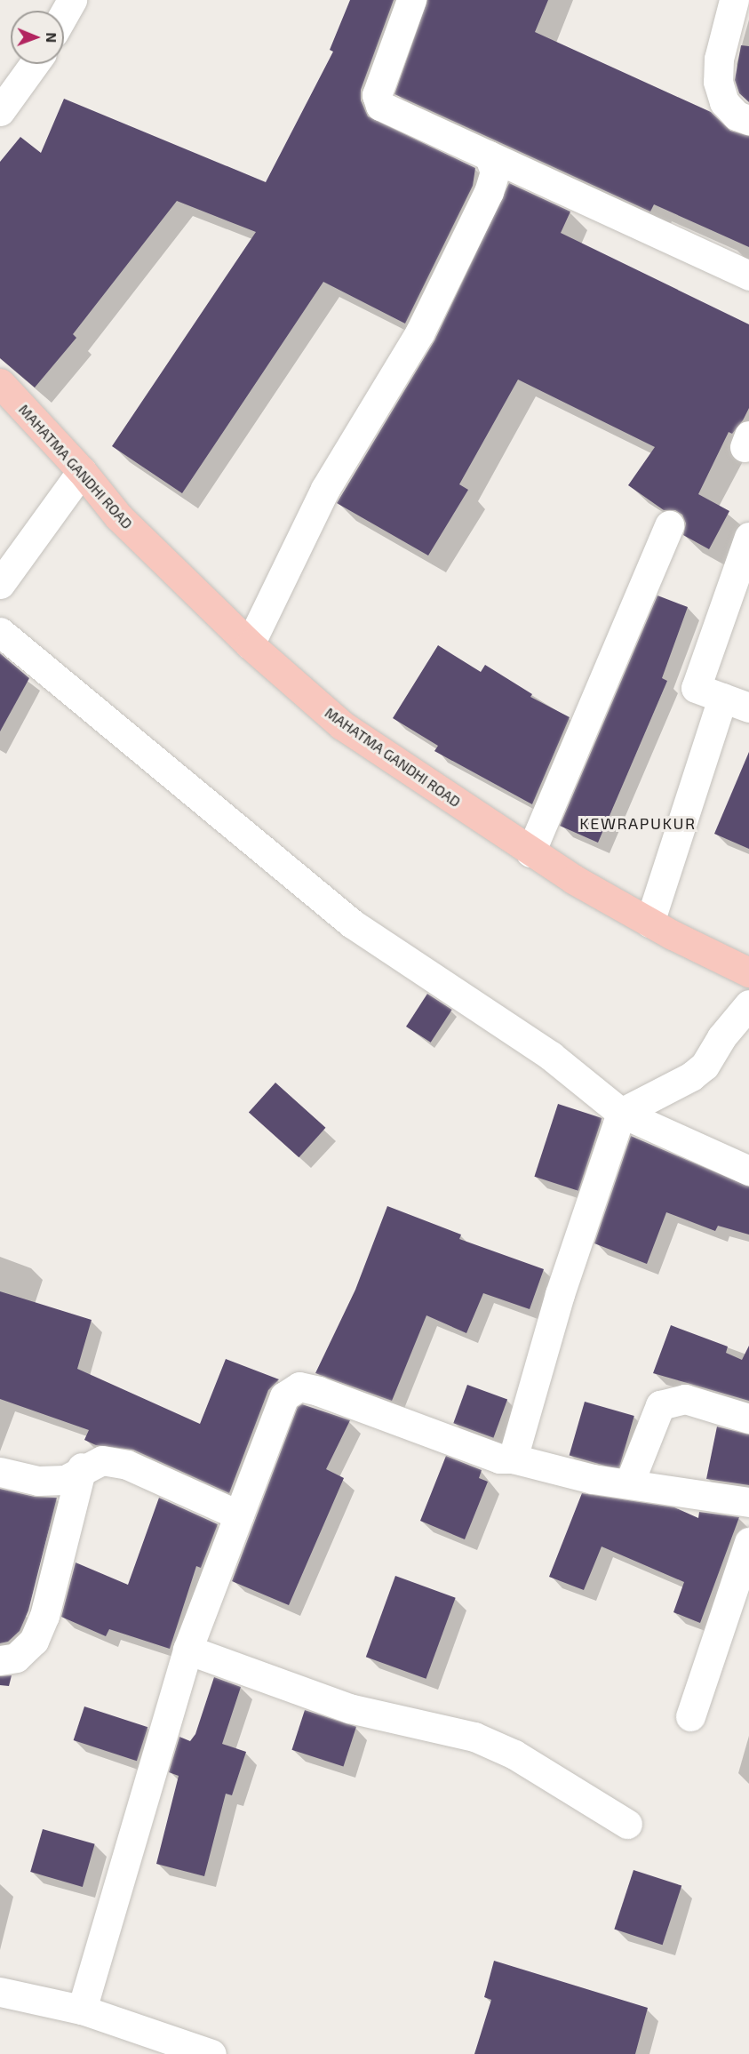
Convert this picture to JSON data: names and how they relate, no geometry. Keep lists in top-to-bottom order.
{
  "streets": {
    "main road": ["MAHATMA GANDHI ROAD"]
  },
  "districts": ["KEWRAPUKUR"],
  "north": "right"
}
